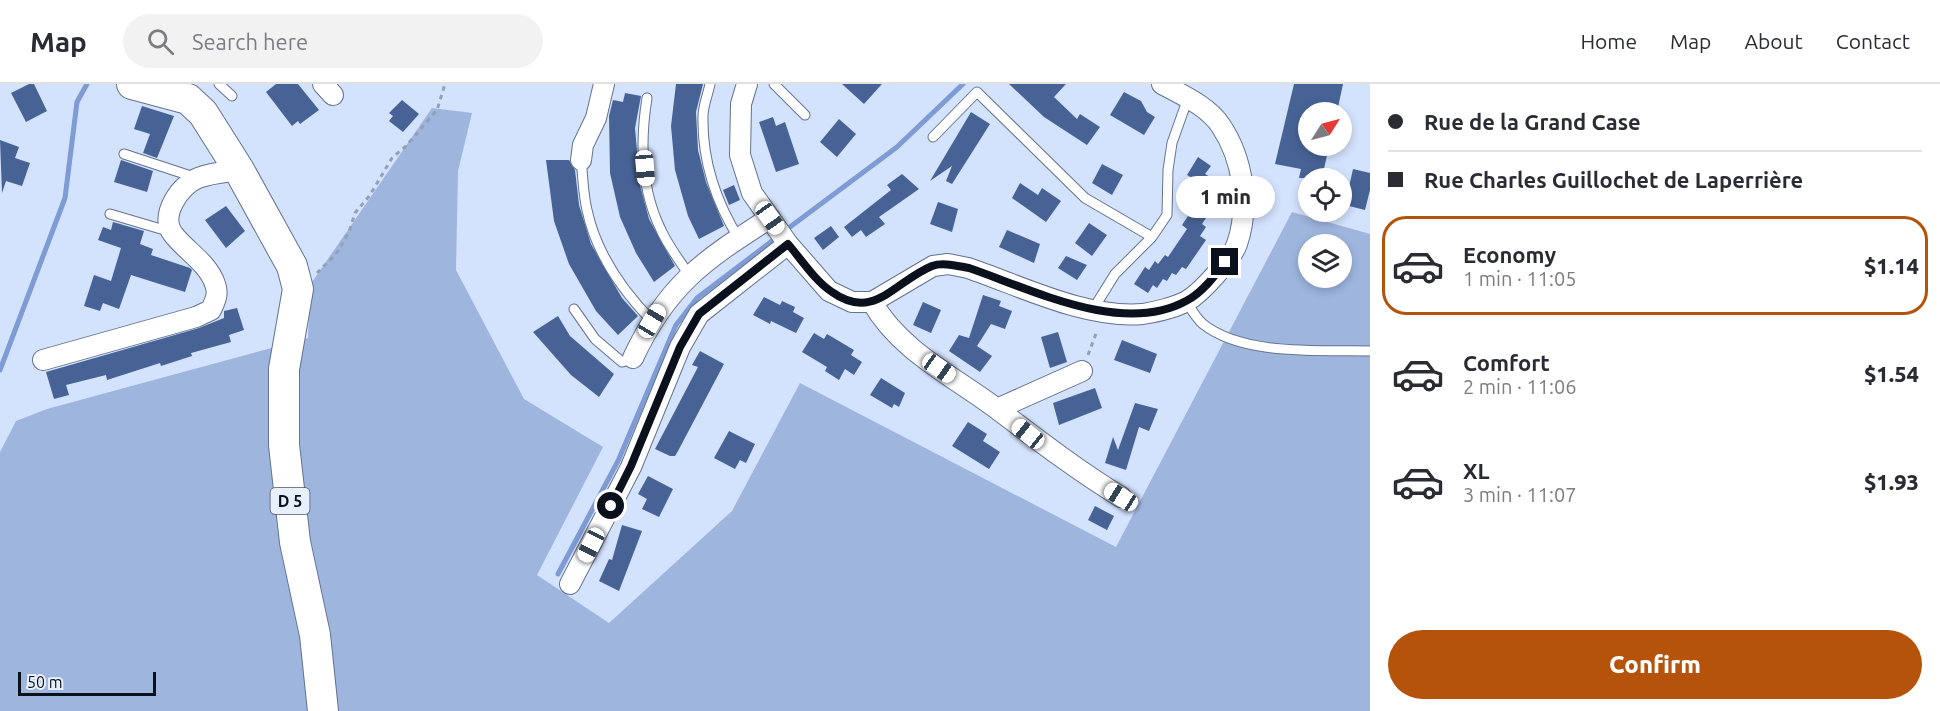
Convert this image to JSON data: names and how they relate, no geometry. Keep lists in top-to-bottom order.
{
  "streets": {
    "main road": ["D 5"]
  },
  "scale_bar": "50 m",
  "north": "top right",
  "page": {
    "header": "Map",
    "search": "Search here",
    "nav": [
      "Home",
      "Map",
      "About",
      "Contact"
    ],
    "banner": ["Rue de la Grand Case", "Rue Charles Guillochet de Laperrière"],
    "bubble": "1 min",
    "list": [
      {
        "name": "Economy",
        "note": "1 min · 11:05",
        "value": "$1.14"
      },
      {
        "name": "Comfort",
        "note": "2 min · 11:06",
        "value": "$1.54"
      },
      {
        "name": "XL",
        "note": "3 min · 11:07",
        "value": "$1.93"
      }
    ],
    "buttons": "Confirm",
    "scale": "50 m"
  }
}
